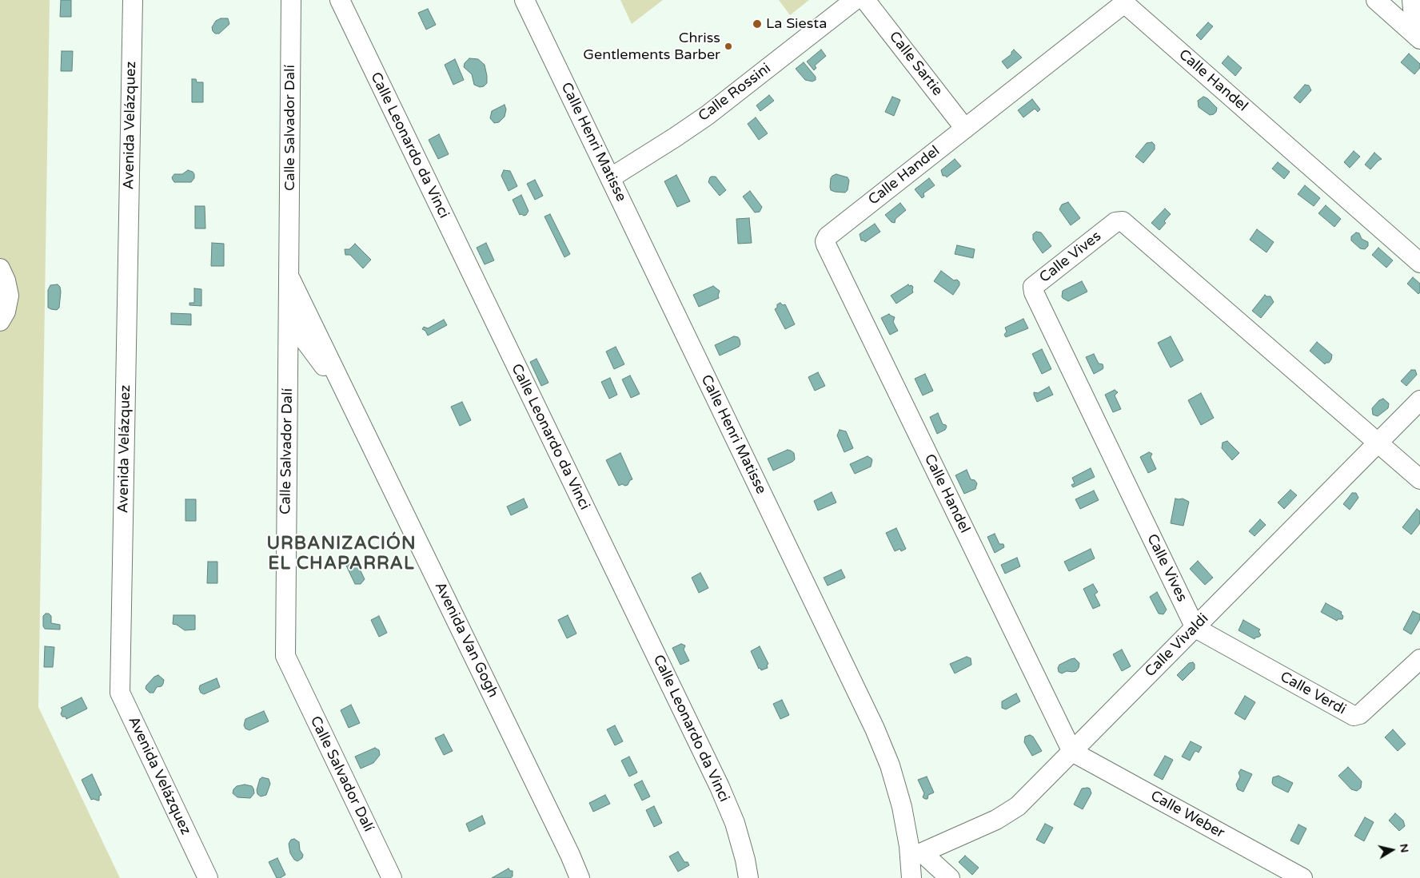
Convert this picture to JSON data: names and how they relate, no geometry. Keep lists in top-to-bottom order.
{
  "streets": {
    "street": [
      "Calle Sartie",
      "Calle Handel",
      "Calle Rossini",
      "Avenida Velázquez",
      "Calle Salvador Dalí",
      "Calle Henri Matisse",
      "Calle Leonardo da Vinci",
      "Calle Vives",
      "Avenida Van Gogh",
      "Calle Vivaldi",
      "Calle Verdi",
      "Calle Weber"
    ]
  },
  "crossings": [
    ["Calle Sartie", "Calle Handel"],
    ["Calle Handel", "Calle Vivaldi"],
    ["Calle Handel", "Calle Weber"],
    ["Calle Rossini", "Calle Henri Matisse"],
    ["Calle Salvador Dalí", "Avenida Van Gogh"],
    ["Calle Henri Matisse", "Calle Vivaldi"],
    ["Calle Vives", "Calle Vivaldi"],
    ["Calle Vives", "Calle Verdi"],
    ["Calle Vivaldi", "Calle Verdi"],
    ["Calle Vivaldi", "Calle Weber"]
  ],
  "districts": ["URBANIZACIÓN EL CHAPARRAL"],
  "places": ["La Siesta", "Chriss Gentlements Barber"],
  "north": "right"
}
